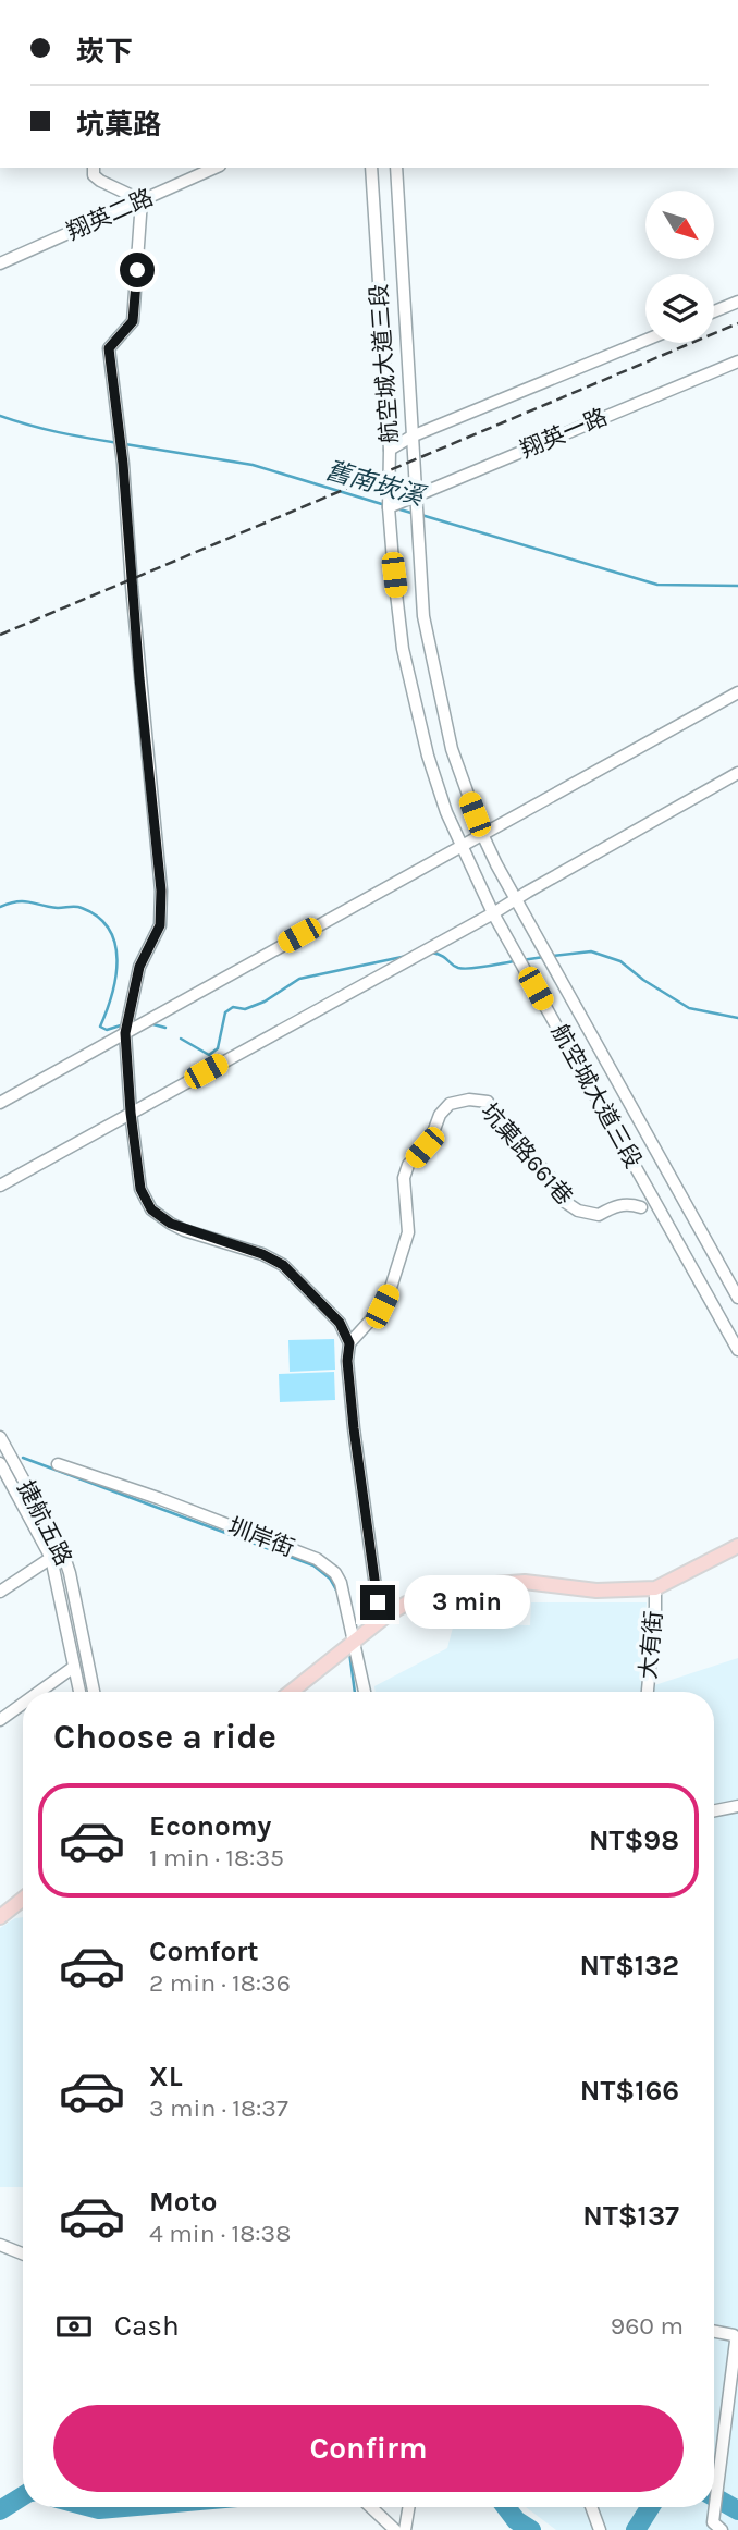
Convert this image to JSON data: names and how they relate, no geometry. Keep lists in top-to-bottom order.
{
  "streets": {
    "street": [
      "翔英二路",
      "航空城大道三段",
      "翔英一路",
      "坑菓路661巷",
      "捷航五路",
      "圳岸街",
      "大有街"
    ]
  },
  "crossings": [
    ["航空城大道三段", "翔英一路"]
  ],
  "water": ["舊南崁溪"],
  "north": "bottom right",
  "page": {
    "banner": ["崁下", "坑菓路"],
    "bubble": "3 min",
    "heading": "Choose a ride",
    "list": [
      {
        "name": "Economy",
        "note": "1 min · 18:35",
        "value": "NT$98"
      },
      {
        "name": "Comfort",
        "note": "2 min · 18:36",
        "value": "NT$132"
      },
      {
        "name": "XL",
        "note": "3 min · 18:37",
        "value": "NT$166"
      },
      {
        "name": "Moto",
        "note": "4 min · 18:38",
        "value": "NT$137"
      }
    ],
    "pay": ["Cash", "960 m"],
    "buttons": "Confirm"
  }
}
